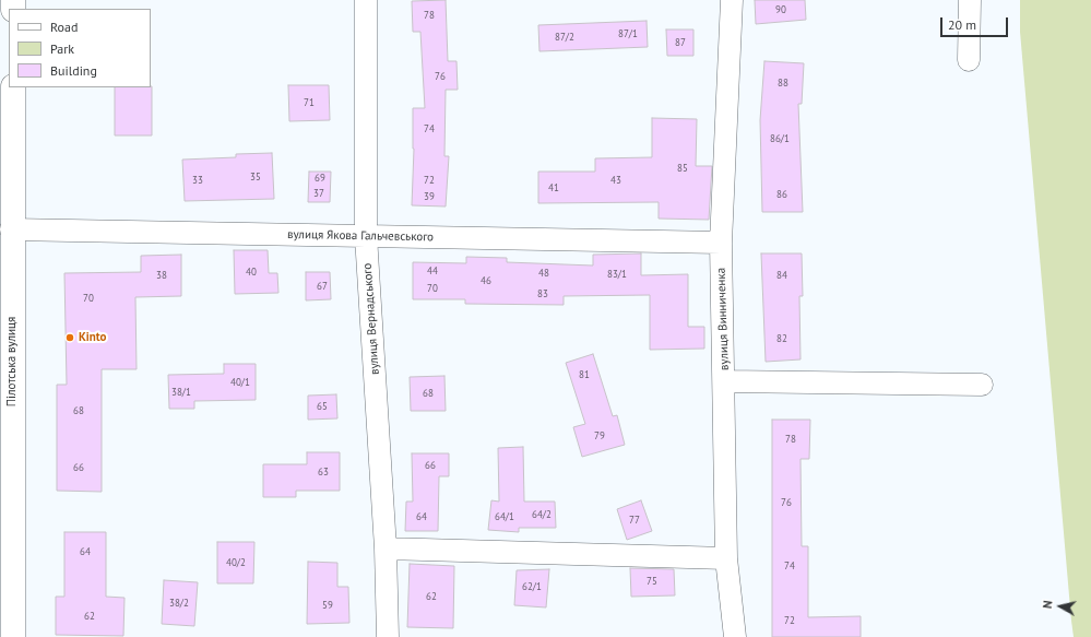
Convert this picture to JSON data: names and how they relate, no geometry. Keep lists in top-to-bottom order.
{
  "streets": {
    "street": [
      "вулиця Якова Гальчевського",
      "вулиця Вернадського",
      "вулиця Винниченка",
      "Пілотська вулиця"
    ]
  },
  "crossings": [
    ["вулиця Якова Гальчевського", "вулиця Вернадського"],
    ["вулиця Якова Гальчевського", "вулиця Винниченка"],
    ["вулиця Якова Гальчевського", "Пілотська вулиця"]
  ],
  "places": ["Kinto"],
  "house_numbers": [
    "90",
    "78",
    "87/1",
    "87/2",
    "87",
    "76",
    "88",
    "71",
    "74",
    "86/1",
    "85",
    "35",
    "69",
    "33",
    "72",
    "43",
    "41",
    "37",
    "86",
    "39",
    "44",
    "40",
    "48",
    "83/1",
    "38",
    "84",
    "46",
    "67",
    "70",
    "83",
    "70",
    "82",
    "81",
    "40/1",
    "38/1",
    "68",
    "65",
    "68",
    "79",
    "78",
    "66",
    "66",
    "63",
    "76",
    "64/2",
    "64",
    "64/1",
    "77",
    "64",
    "40/2",
    "74",
    "75",
    "62/1",
    "62",
    "38/2",
    "59",
    "62",
    "72"
  ],
  "legend": ["Road", "Park", "Building"],
  "scale_bar": "20 m",
  "north": "left"
}
